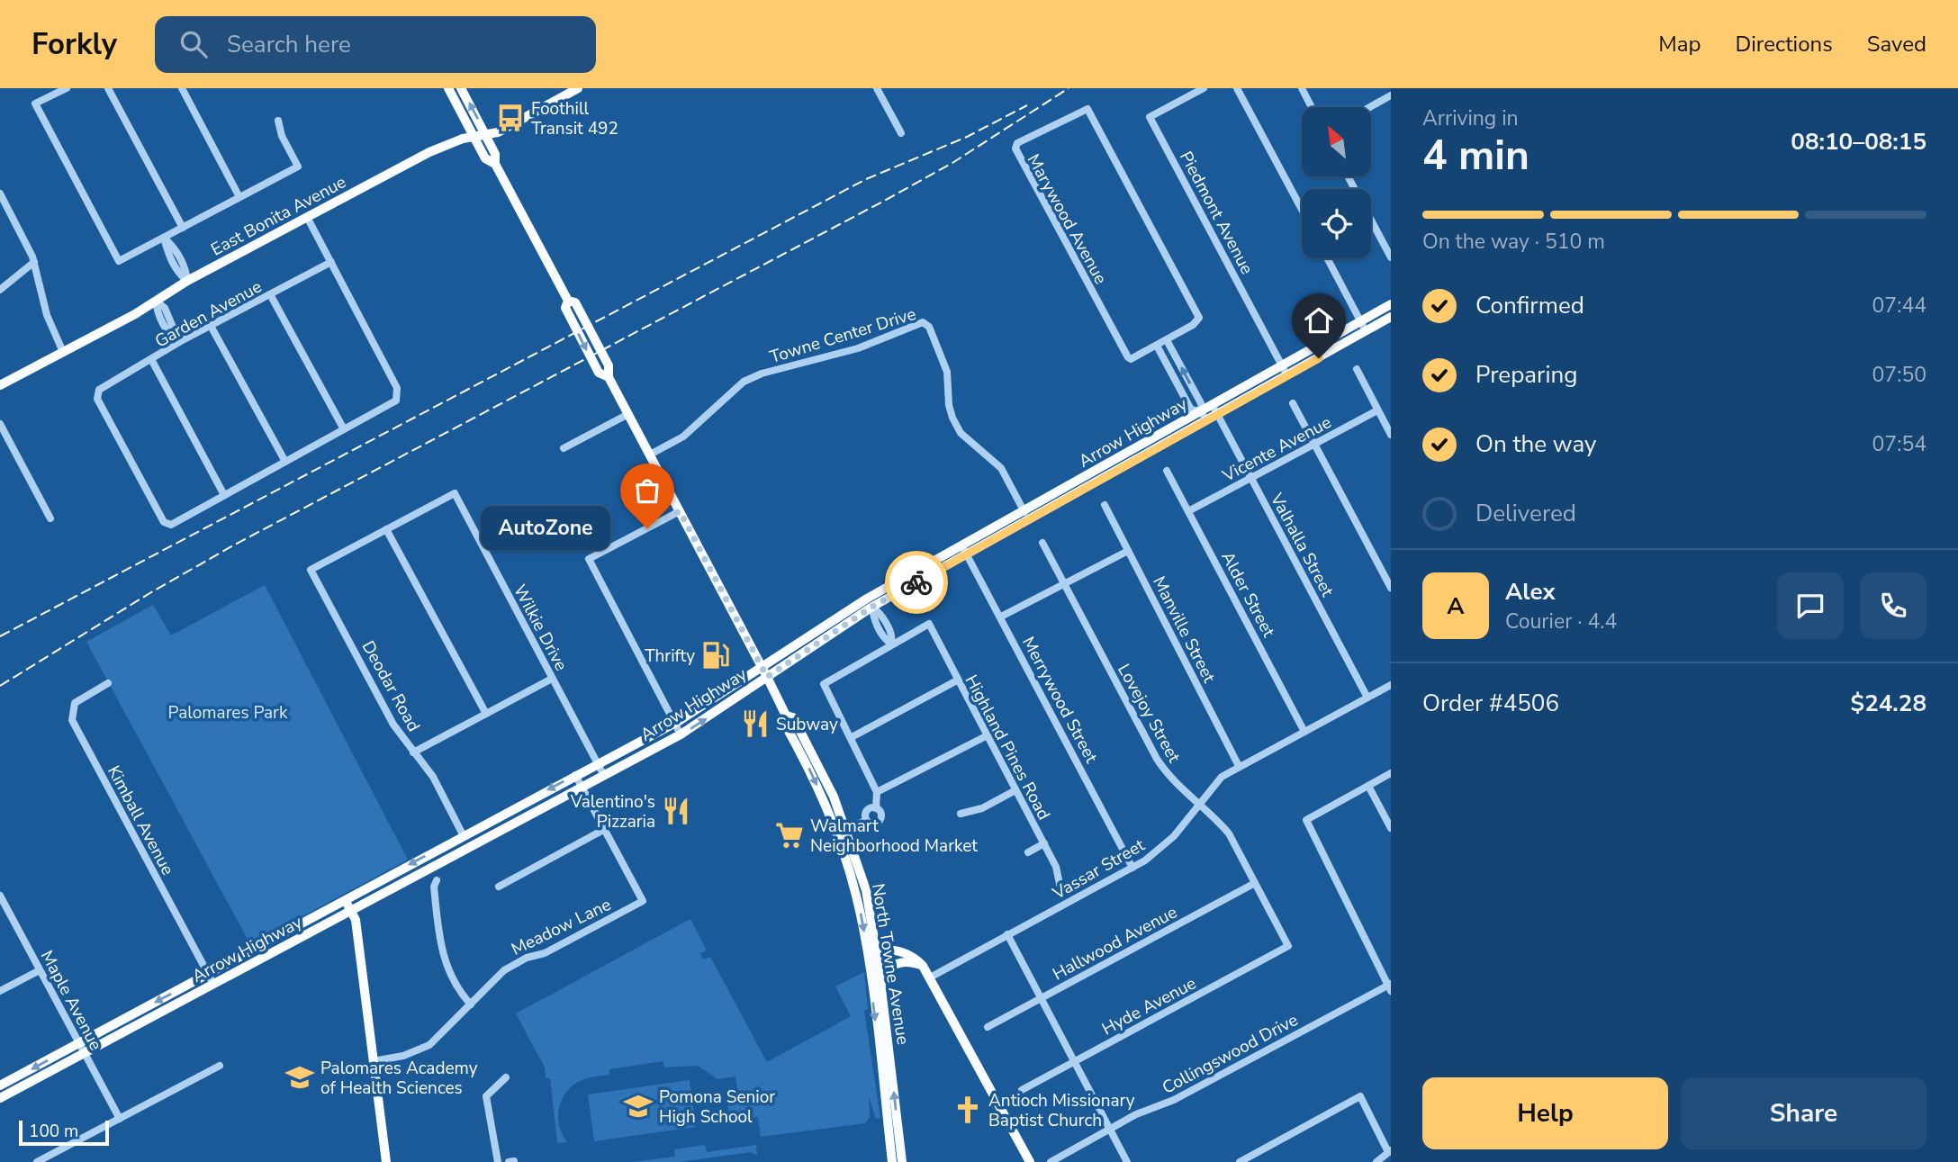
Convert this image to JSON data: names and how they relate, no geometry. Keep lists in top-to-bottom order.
{
  "streets": {
    "main road": [
      "East Bonita Avenue",
      "Arrow Highway",
      "Deodar Road",
      "North Towne Avenue"
    ],
    "street": [
      "Piedmont Avenue",
      "Marywood Avenue",
      "Garden Avenue",
      "Towne Center Drive",
      "Vicente Avenue",
      "Valhalla Street",
      "Alder Street",
      "Wilkie Drive",
      "Manville Street",
      "Merrywood Street",
      "Lovejoy Street",
      "Highland Pines Road",
      "Kimball Avenue",
      "Vassar Street",
      "Meadow Lane",
      "Hallwood Avenue",
      "Maple Avenue",
      "Hyde Avenue",
      "Collingswood Drive"
    ]
  },
  "crossings": [
    ["Piedmont Avenue", "Arrow Highway"],
    ["East Bonita Avenue", "North Towne Avenue"],
    ["Towne Center Drive", "Arrow Highway"],
    ["Towne Center Drive", "North Towne Avenue"],
    ["Arrow Highway", "Valhalla Street"],
    ["Arrow Highway", "Wilkie Drive"],
    ["Arrow Highway", "Deodar Road"],
    ["Arrow Highway", "Merrywood Street"],
    ["Arrow Highway", "Kimball Avenue"],
    ["Arrow Highway", "North Towne Avenue"],
    ["Arrow Highway", "Maple Avenue"],
    ["Vicente Avenue", "Valhalla Street"],
    ["Vicente Avenue", "Alder Street"],
    ["Valhalla Street", "Vassar Street"],
    ["Alder Street", "Vassar Street"],
    ["Wilkie Drive", "Deodar Road"],
    ["Manville Street", "Vassar Street"],
    ["Merrywood Street", "Vassar Street"],
    ["Lovejoy Street", "Vassar Street"],
    ["Lovejoy Street", "Hallwood Avenue"],
    ["Lovejoy Street", "Hyde Avenue"]
  ],
  "parks": ["Palomares Park"],
  "places": {
    "bus stop": ["Foothill Transit 492"],
    "other": ["AutoZone"],
    "fuel station": ["Thrifty"],
    "restaurant": ["Subway", "Valentino's Pizzaria"],
    "supermarket": ["Walmart Neighborhood Market"],
    "school or university": ["Palomares Academy of Health Sciences", "Pomona Senior High School"],
    "church": ["Antioch Missionary Baptist Church"]
  },
  "scale_bar": "100 m",
  "north": "top left",
  "page": {
    "header": "Forkly",
    "search": "Search here",
    "nav": ["Map", "Directions", "Saved"],
    "heading": ["4 min", "Arriving in", "08:10–08:15"],
    "panel": [
      "Alex",
      "Courier · 4.4",
      "Order #4506",
      "$24.28"
    ],
    "bar": "On the way · 510 m",
    "list": [
      ["Confirmed", "07:44"],
      ["Preparing", "07:50"],
      ["On the way", "07:54"],
      "Delivered"
    ],
    "bubble": "AutoZone",
    "round": "A",
    "buttons": ["Help", "Share"],
    "scale": "100 m"
  }
}
